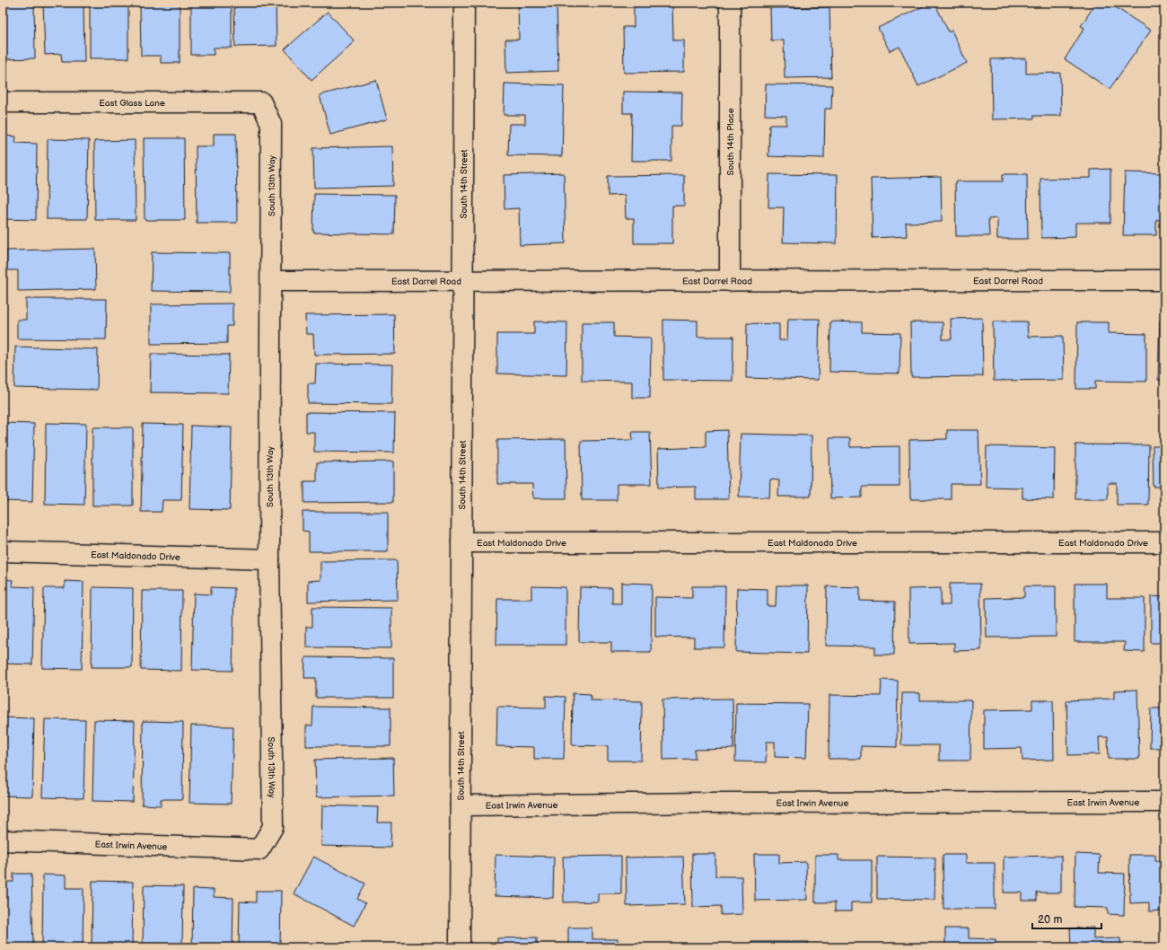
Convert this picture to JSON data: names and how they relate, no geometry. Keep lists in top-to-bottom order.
{
  "streets": {
    "street": [
      "East Glass Lane",
      "South 14th Place",
      "South 14th Street",
      "South 13th Way",
      "East Darrel Road",
      "East Maldonado Drive",
      "East Irwin Avenue"
    ]
  },
  "crossings": [
    ["East Glass Lane", "South 13th Way"],
    ["South 14th Place", "East Darrel Road"],
    ["South 14th Street", "East Darrel Road"],
    ["South 14th Street", "East Maldonado Drive"],
    ["South 14th Street", "East Irwin Avenue"],
    ["South 13th Way", "East Darrel Road"],
    ["South 13th Way", "East Maldonado Drive"],
    ["South 13th Way", "East Irwin Avenue"]
  ],
  "scale_bar": "20 m"
}
